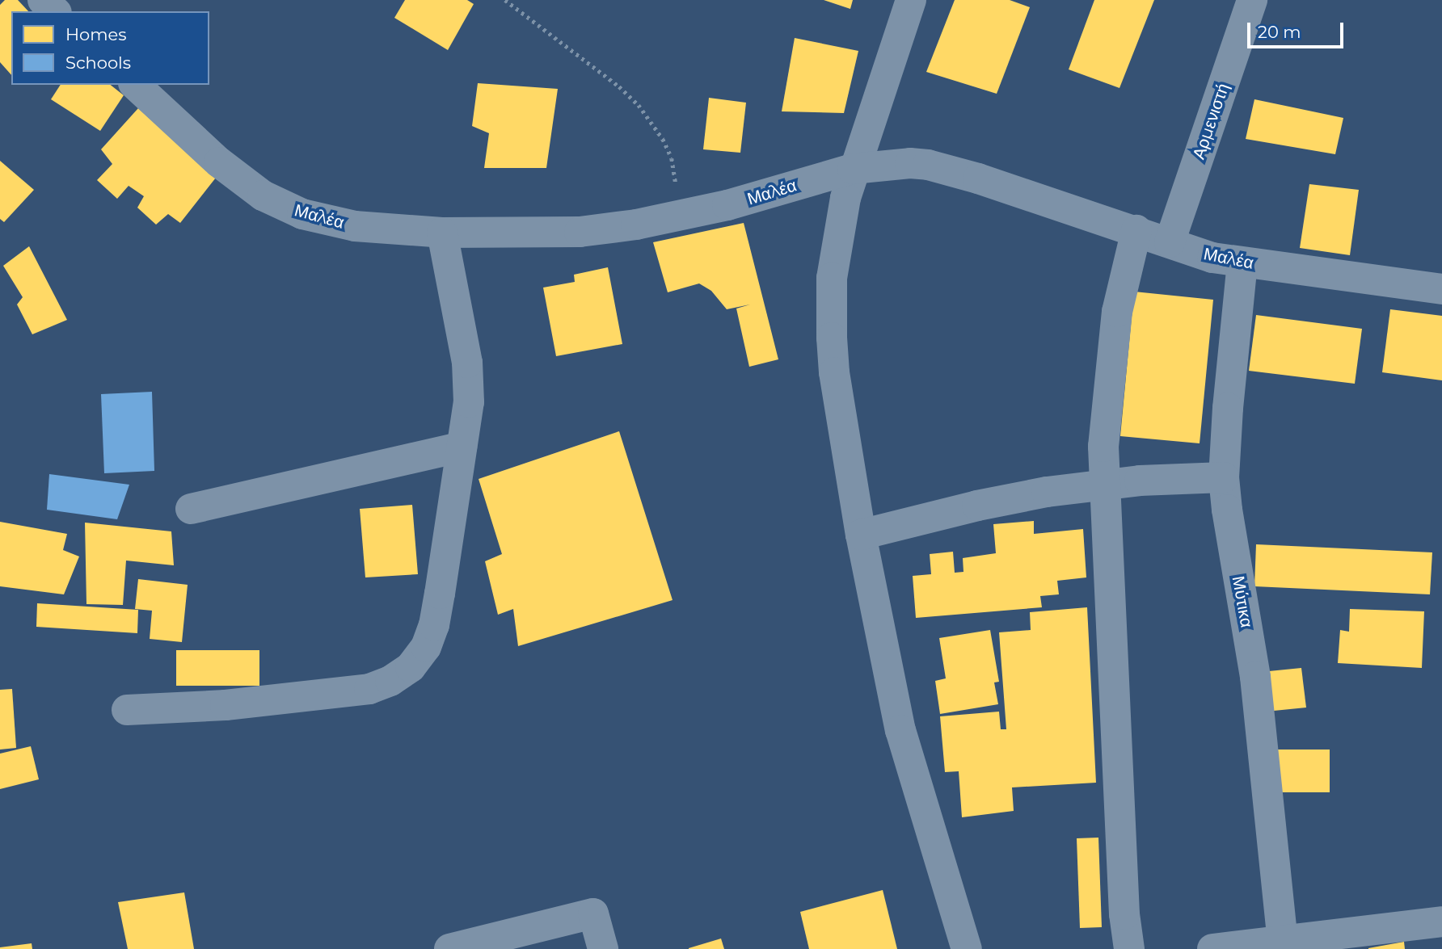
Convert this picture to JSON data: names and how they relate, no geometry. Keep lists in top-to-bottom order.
{
  "streets": {
    "street": ["Αρμενιστή", "Μαλέα", "Μύτικα"]
  },
  "crossings": [
    ["Αρμενιστή", "Μαλέα"],
    ["Μαλέα", "Μύτικα"]
  ],
  "legend": ["Homes", "Schools"],
  "scale_bar": "20 m"
}
